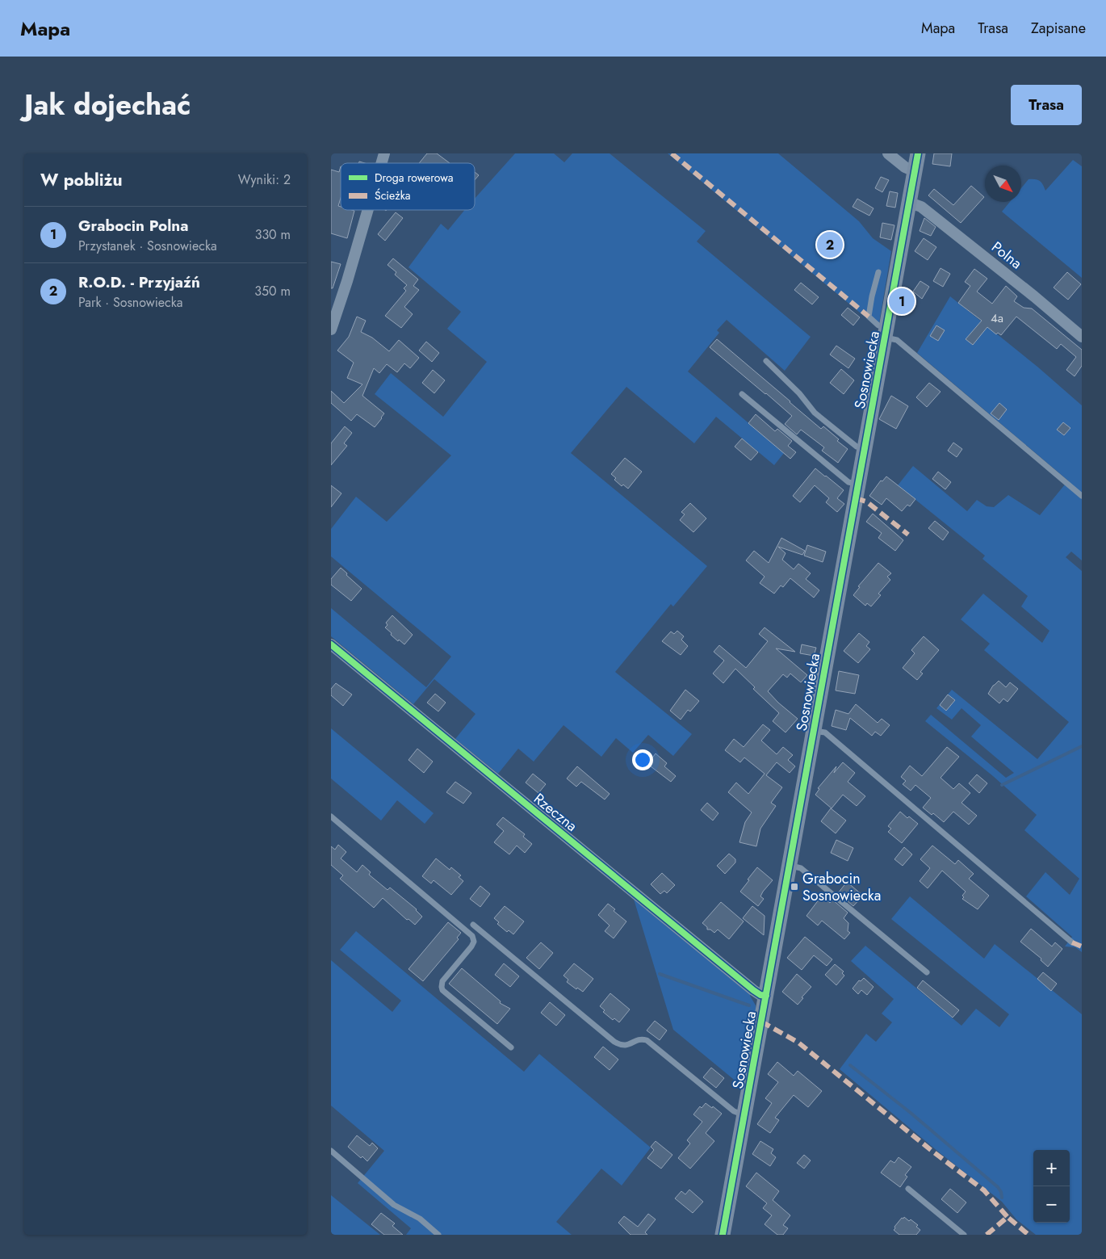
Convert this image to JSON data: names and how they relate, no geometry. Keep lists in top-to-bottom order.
{
  "streets": {
    "street": ["Polna", "Sosnowiecka", "Rzeczna"]
  },
  "crossings": [
    ["Polna", "Sosnowiecka"],
    ["Sosnowiecka", "Rzeczna"]
  ],
  "places": {
    "transit": ["Grabocin Sosnowiecka"]
  },
  "house_numbers": ["4a"],
  "legend": ["Droga rowerowa", "Ścieżka"],
  "north": "bottom right",
  "page": {
    "header": "Mapa",
    "nav": ["Mapa", "Trasa", "Zapisane"],
    "title": "Jak dojechać",
    "buttons": "Trasa",
    "heading": ["W pobliżu", "Wyniki: 2"],
    "list": [
      {
        "mark": "1",
        "name": "Grabocin Polna",
        "note": "Przystanek · Sosnowiecka",
        "value": "330 m"
      },
      {
        "mark": "2",
        "name": "R.O.D. - Przyjaźń",
        "note": "Park · Sosnowiecka",
        "value": "350 m"
      }
    ],
    "pins": ["2", "1"],
    "map_buttons": ["+", "−"]
  }
}
